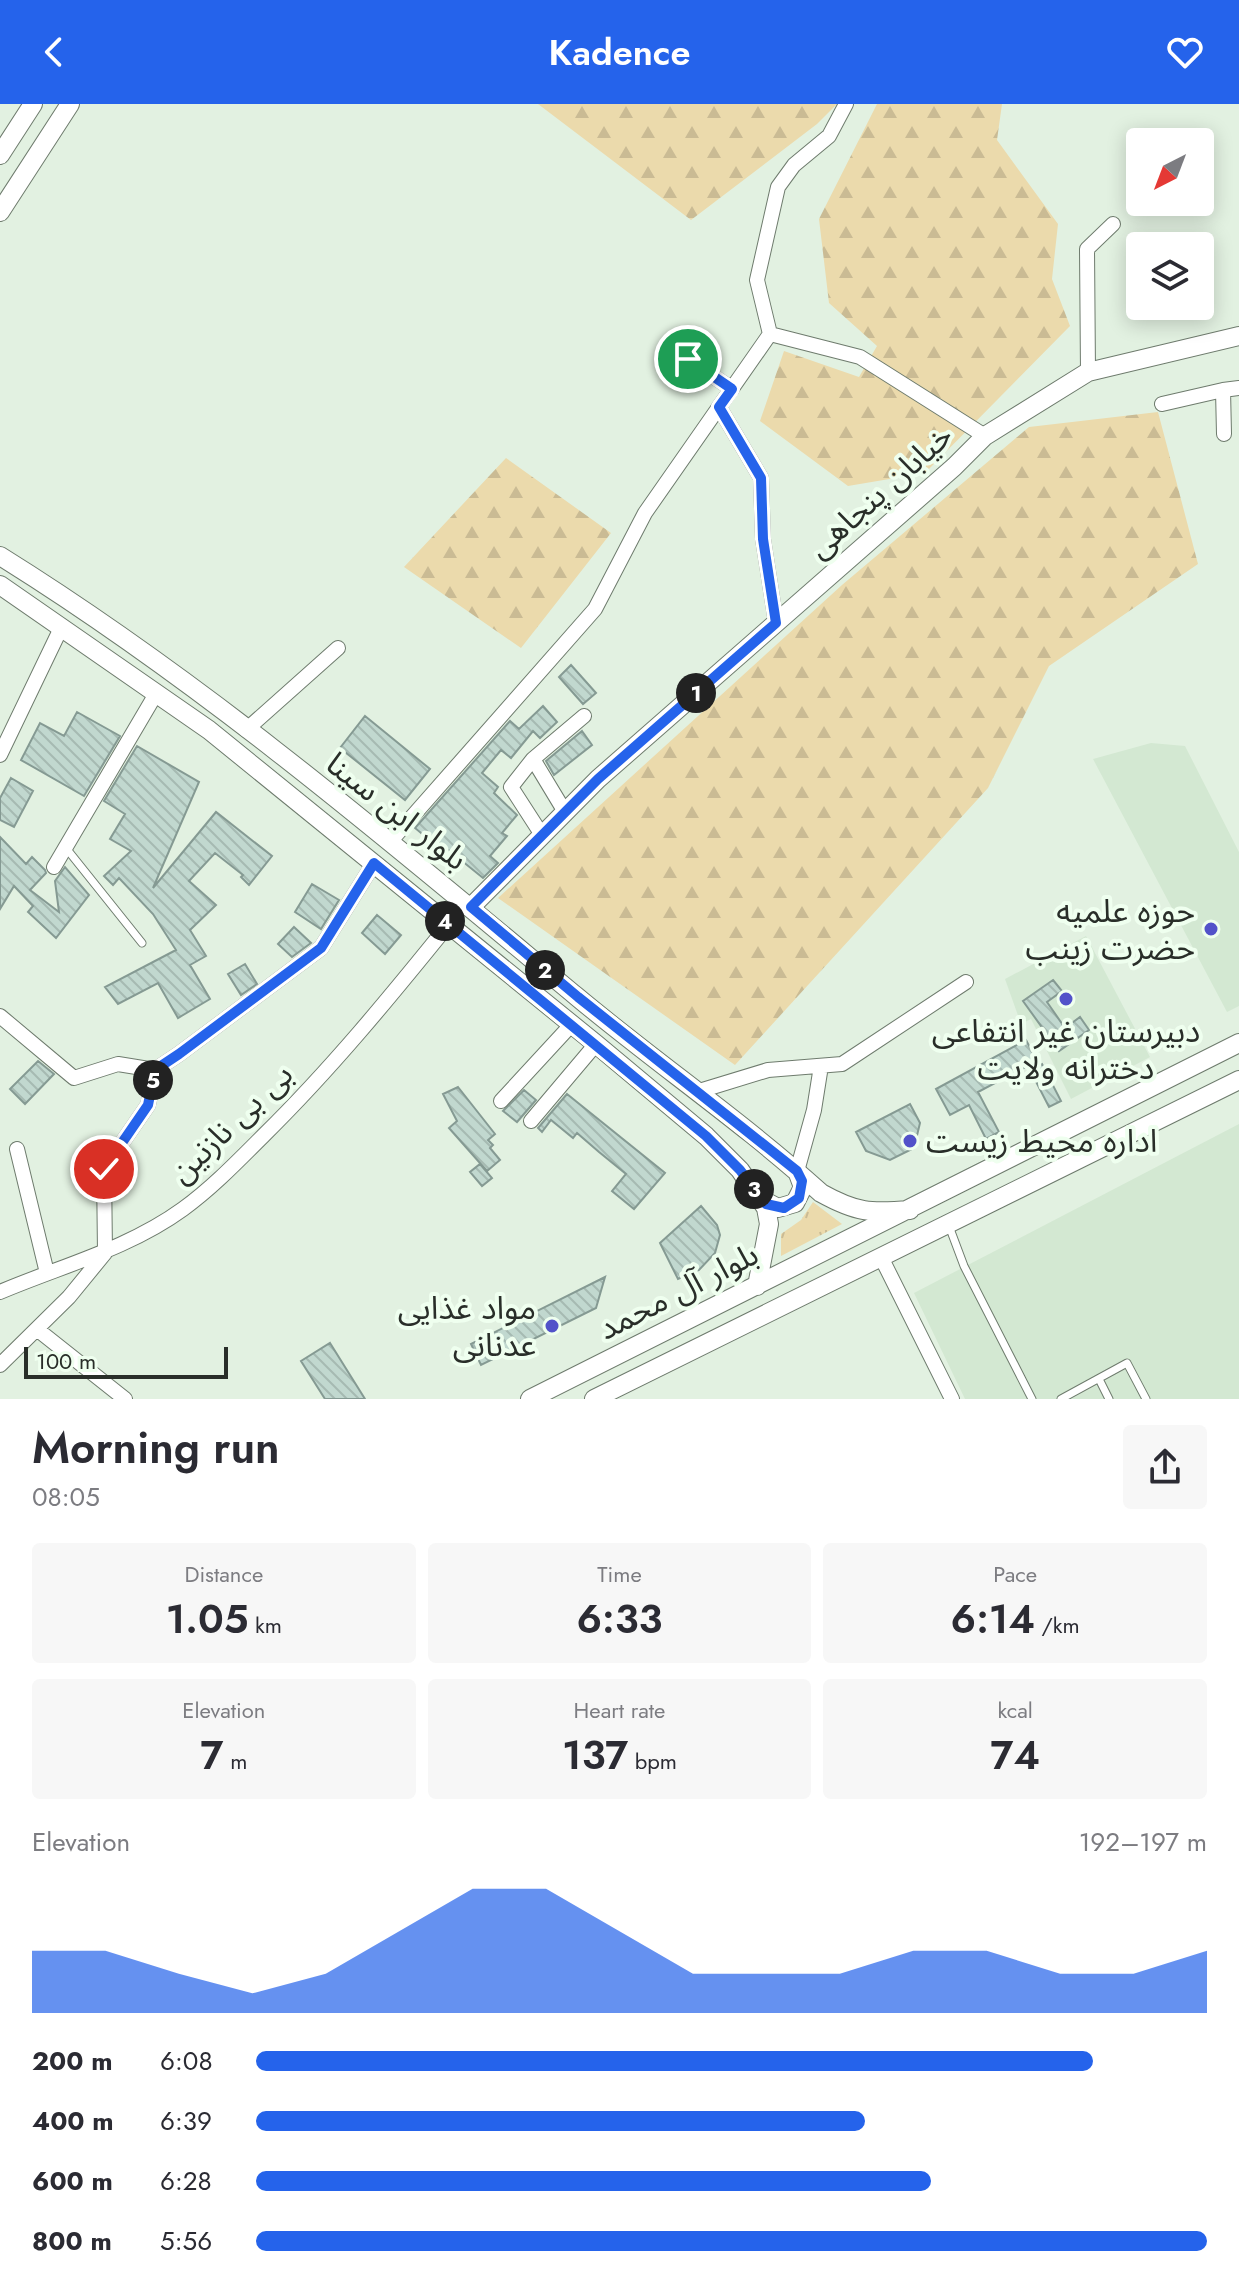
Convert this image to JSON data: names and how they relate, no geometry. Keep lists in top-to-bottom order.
{
  "streets": {
    "main road": ["خیابان پنجاهی", "بلوار ابن سینا", "بلوار آل محمد"],
    "street": ["بی بی نازنین"]
  },
  "crossings": [
    ["خیابان پنجاهی", "بلوار ابن سینا"],
    ["بلوار ابن سینا", "بی بی نازنین"],
    ["بلوار ابن سینا", "بلوار آل محمد"]
  ],
  "places": [
    "حوزه علمیه حضرت زینب",
    "دبیرستان غیر انتفاعی دخترانه ولایت",
    "اداره محیط زیست",
    "مواد غذایی عدنانی"
  ],
  "scale_bar": "100 m",
  "north": "bottom left",
  "page": {
    "header": "Kadence",
    "pins": [
      "1",
      "4",
      "2",
      "5",
      "3"
    ],
    "scale": "100 m",
    "heading": ["Morning run", "08:05"],
    "stats": [
      ["Distance", "1.05 km"],
      ["Time", "6:33"],
      ["Pace", "6:14 /km"],
      ["Elevation", "7 m"],
      ["Heart rate", "137 bpm"],
      ["kcal", "74"]
    ],
    "chart": ["Elevation", "192–197 m"],
    "list": [
      {
        "name": "200 m",
        "note": "6:08"
      },
      {
        "name": "400 m",
        "note": "6:39"
      },
      {
        "name": "600 m",
        "note": "6:28"
      },
      {
        "name": "800 m",
        "note": "5:56"
      }
    ]
  }
}
